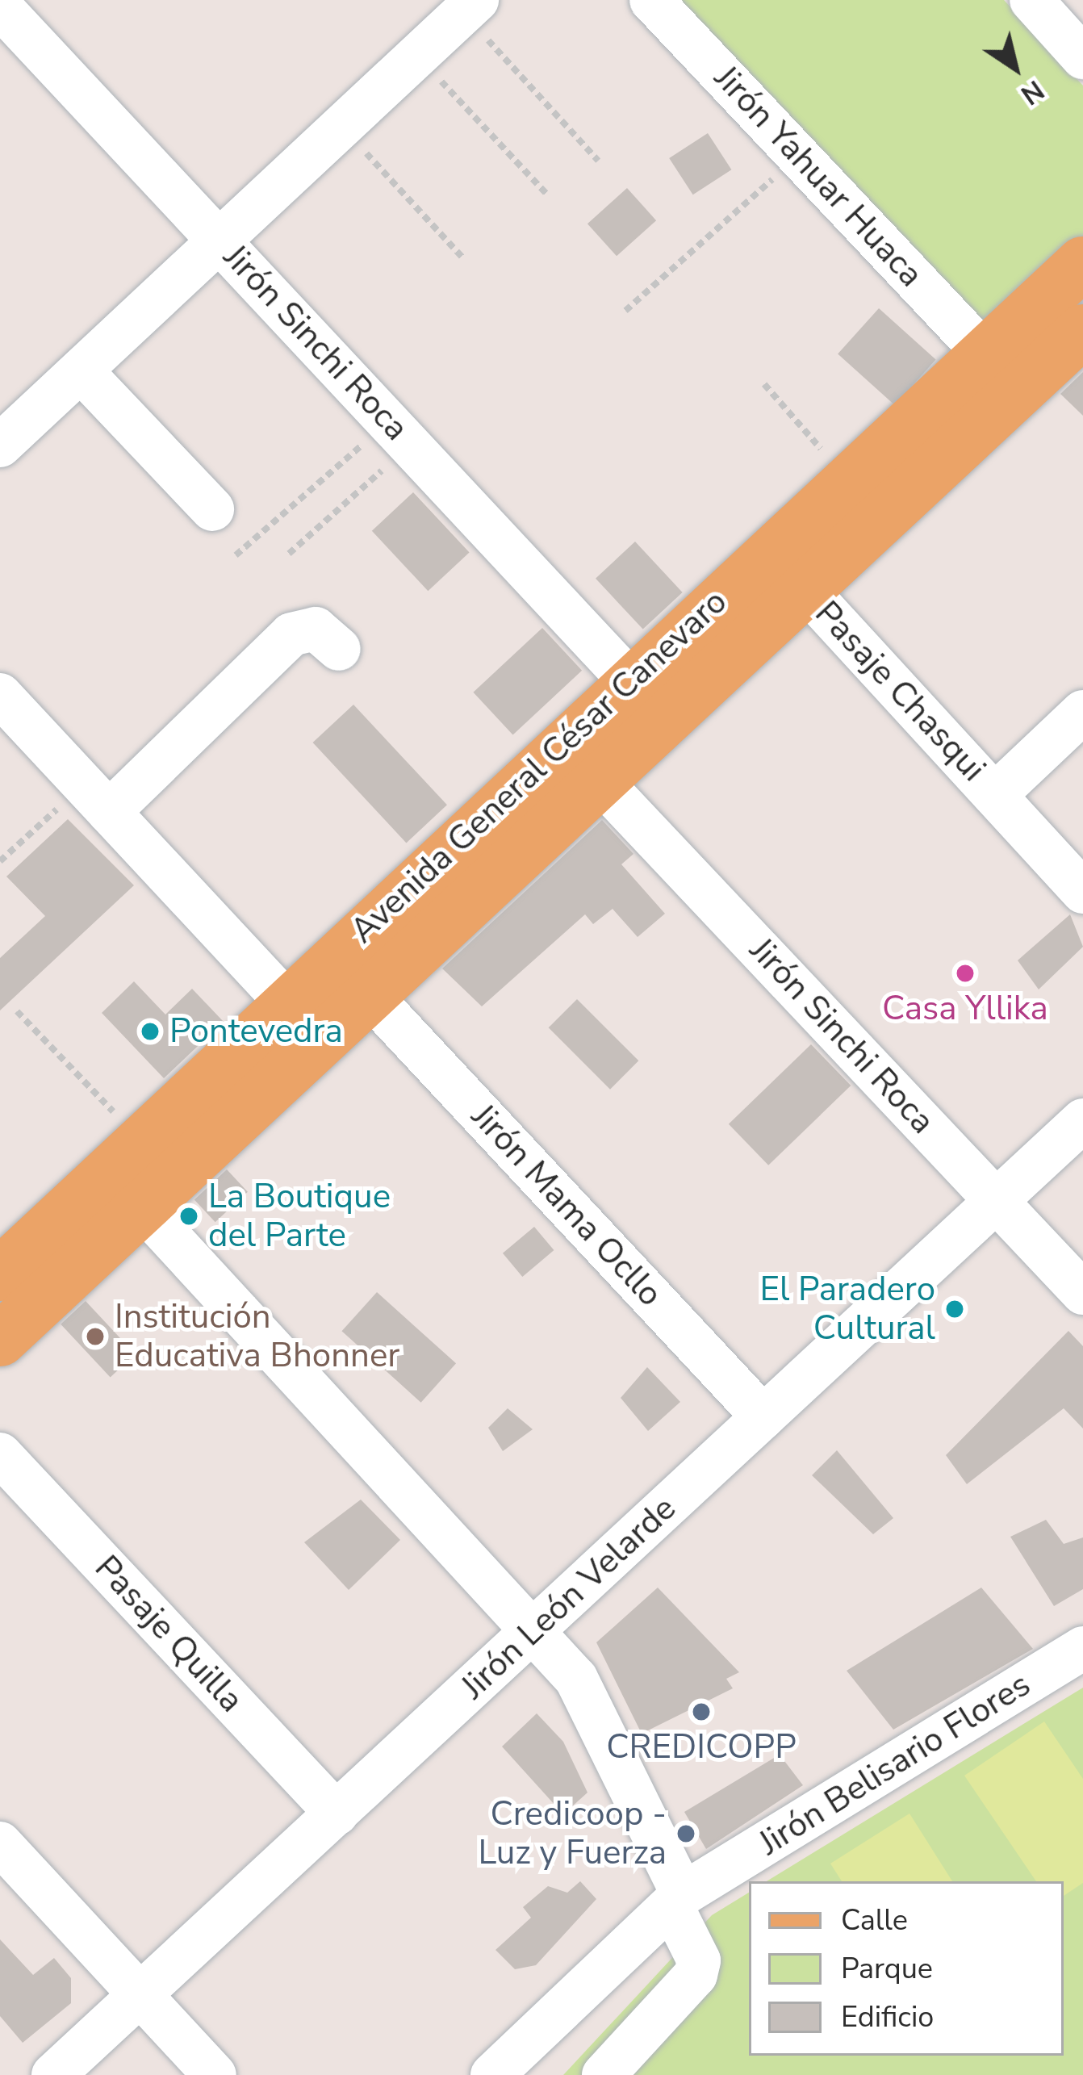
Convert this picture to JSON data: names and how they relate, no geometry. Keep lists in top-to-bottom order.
{
  "streets": {
    "main road": ["Avenida General César Canevaro"],
    "street": [
      "Jirón Yahuar Huaca",
      "Jirón Sinchi Roca",
      "Pasaje Chasqui",
      "Jirón Mama Ocllo",
      "Jirón León Velarde",
      "Pasaje Quilla",
      "Jirón Belisario Flores"
    ]
  },
  "crossings": [
    ["Jirón Yahuar Huaca", "Avenida General César Canevaro"],
    ["Jirón Sinchi Roca", "Avenida General César Canevaro"],
    ["Jirón Sinchi Roca", "Jirón León Velarde"],
    ["Pasaje Chasqui", "Avenida General César Canevaro"],
    ["Avenida General César Canevaro", "Jirón Mama Ocllo"],
    ["Jirón Mama Ocllo", "Jirón León Velarde"],
    ["Jirón León Velarde", "Pasaje Quilla"]
  ],
  "places": [
    "Casa Yllika",
    "Pontevedra",
    "La Boutique del Parte",
    "El Paradero Cultural",
    "Institución Educativa Bhonner",
    "CREDICOPP",
    "Credicoop - Luz y Fuerza"
  ],
  "legend": ["Calle", "Parque", "Edificio"],
  "north": "bottom right"
}
